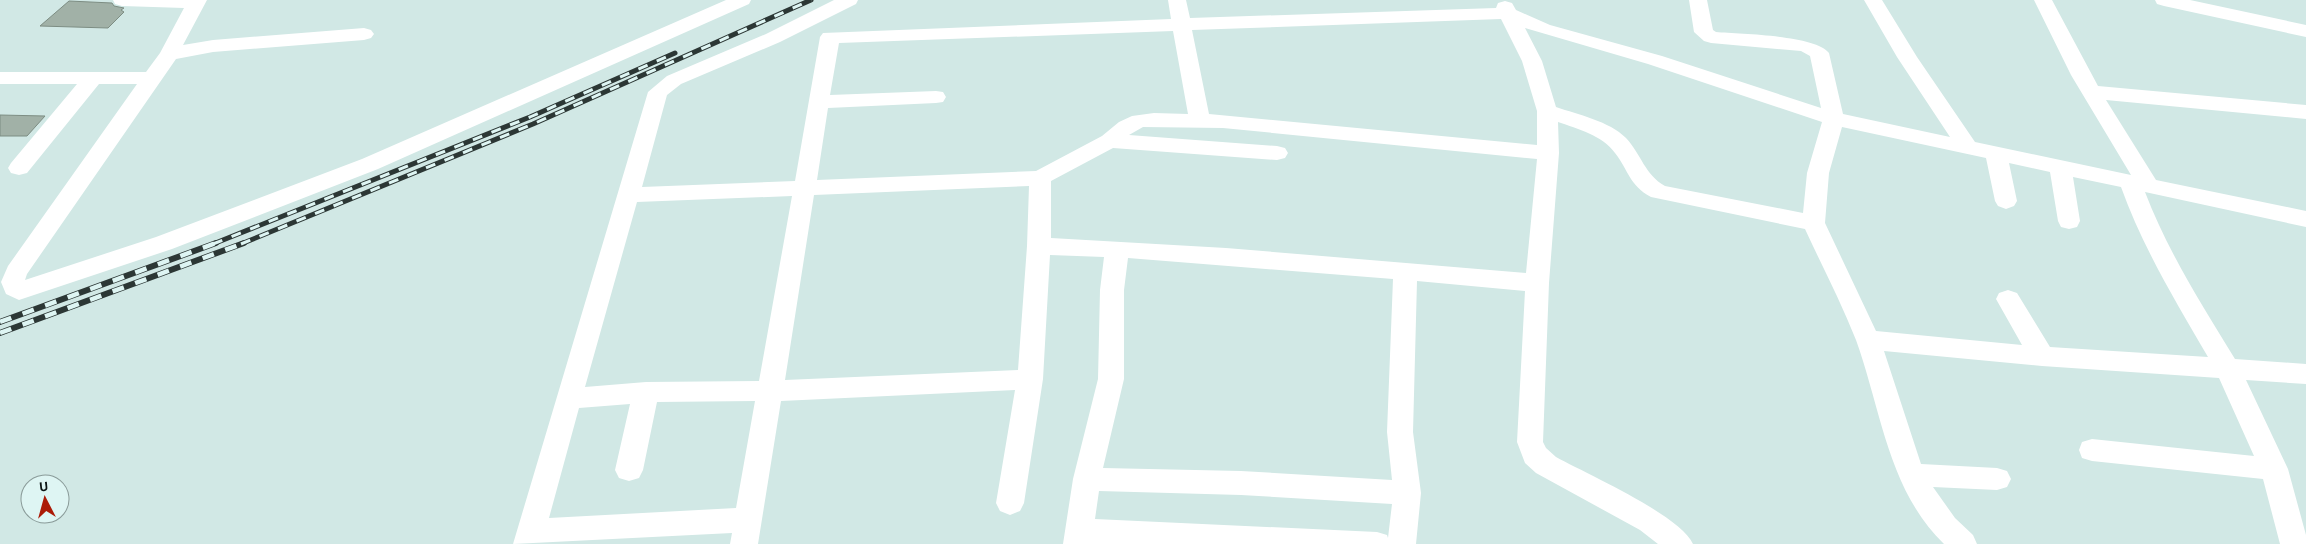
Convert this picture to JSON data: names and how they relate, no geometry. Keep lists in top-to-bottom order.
{
  "north": "top"
}
